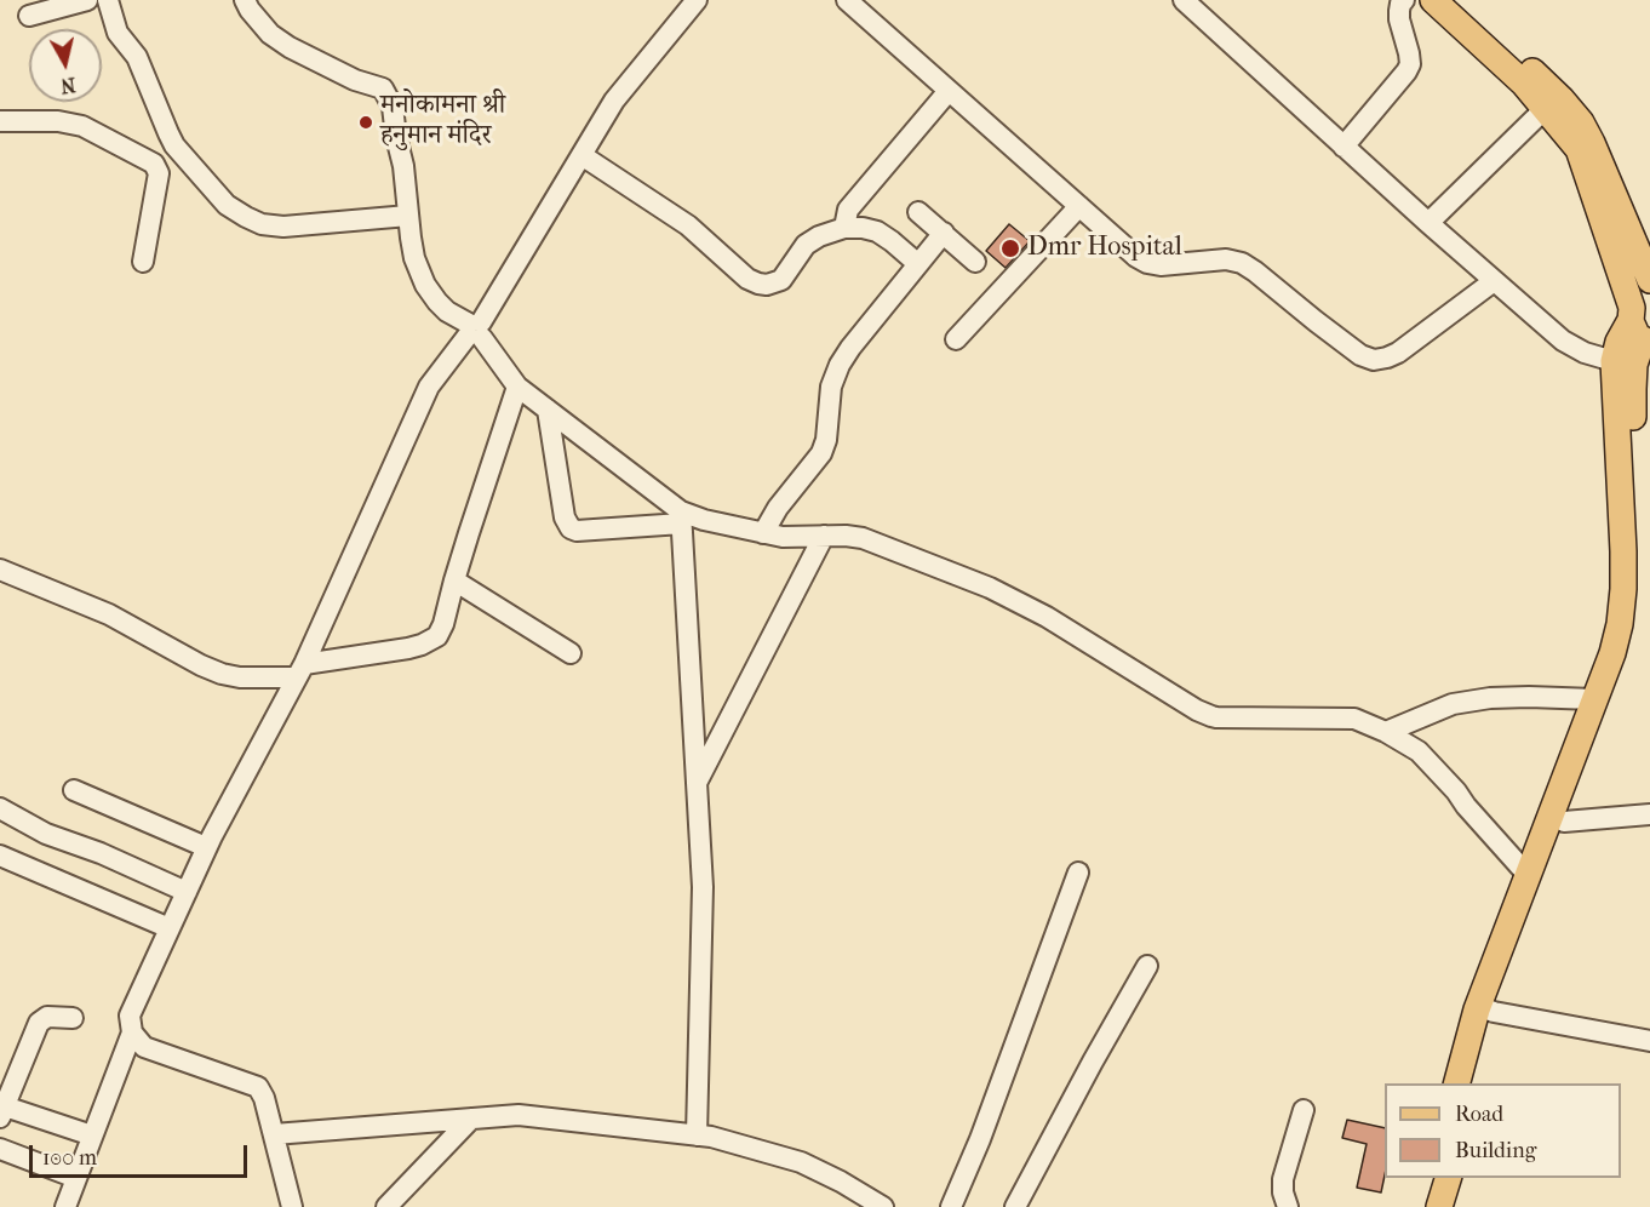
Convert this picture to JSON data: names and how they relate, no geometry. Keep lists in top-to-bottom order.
{
  "places": ["मनोकामना श्री हनुमान मंदिर", "Dmr Hospital"],
  "legend": ["Road", "Building"],
  "scale_bar": "100 m",
  "north": "bottom"
}
